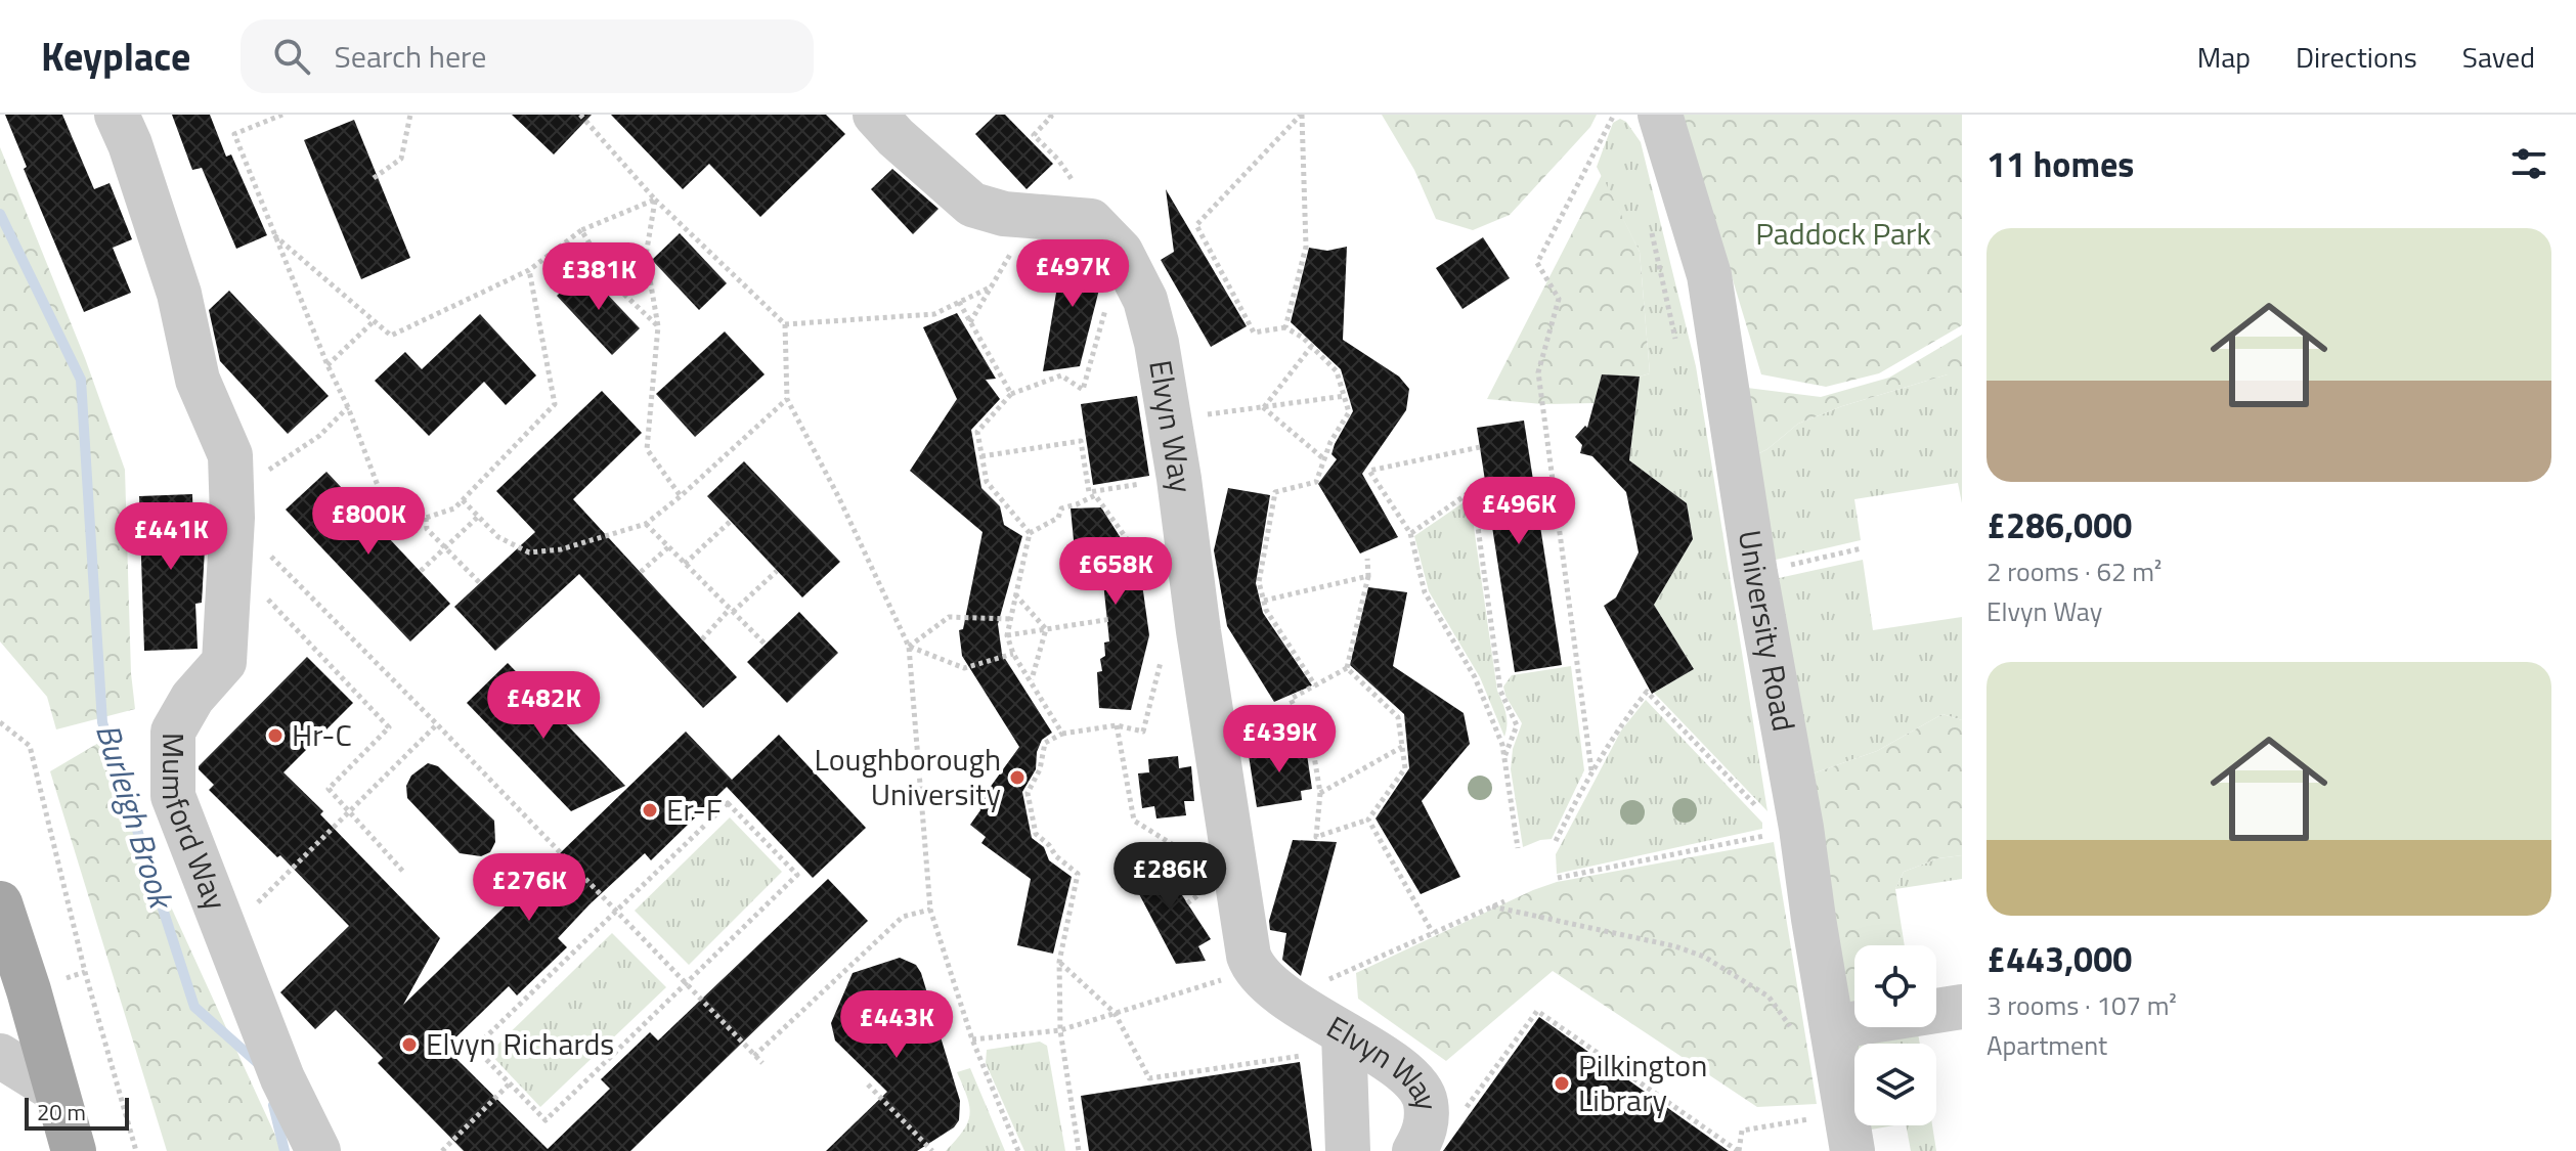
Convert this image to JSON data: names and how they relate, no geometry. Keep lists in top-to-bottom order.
{
  "streets": {
    "street": ["Elvyn Way", "University Road", "Mumford Way"]
  },
  "water": ["Burleigh Brook"],
  "parks": ["Paddock Park"],
  "places": [
    "Hr-C",
    "Loughborough University",
    "Er-F",
    "Elvyn Richards",
    "Pilkington Library"
  ],
  "scale_bar": "20 m",
  "page": {
    "header": "Keyplace",
    "search": "Search here",
    "nav": ["Map", "Directions", "Saved"],
    "heading": "11 homes",
    "list": [
      {
        "name": "£286,000",
        "note": "2 rooms · 62 m² · Elvyn Way"
      },
      {
        "name": "£443,000",
        "note": "3 rooms · 107 m² · Apartment"
      }
    ],
    "price": [
      "£497K",
      "£381K",
      "£496K",
      "£800K",
      "£441K",
      "£658K",
      "£482K",
      "£439K",
      "£286K",
      "£276K",
      "£443K"
    ],
    "scale": "20 m"
  }
}
